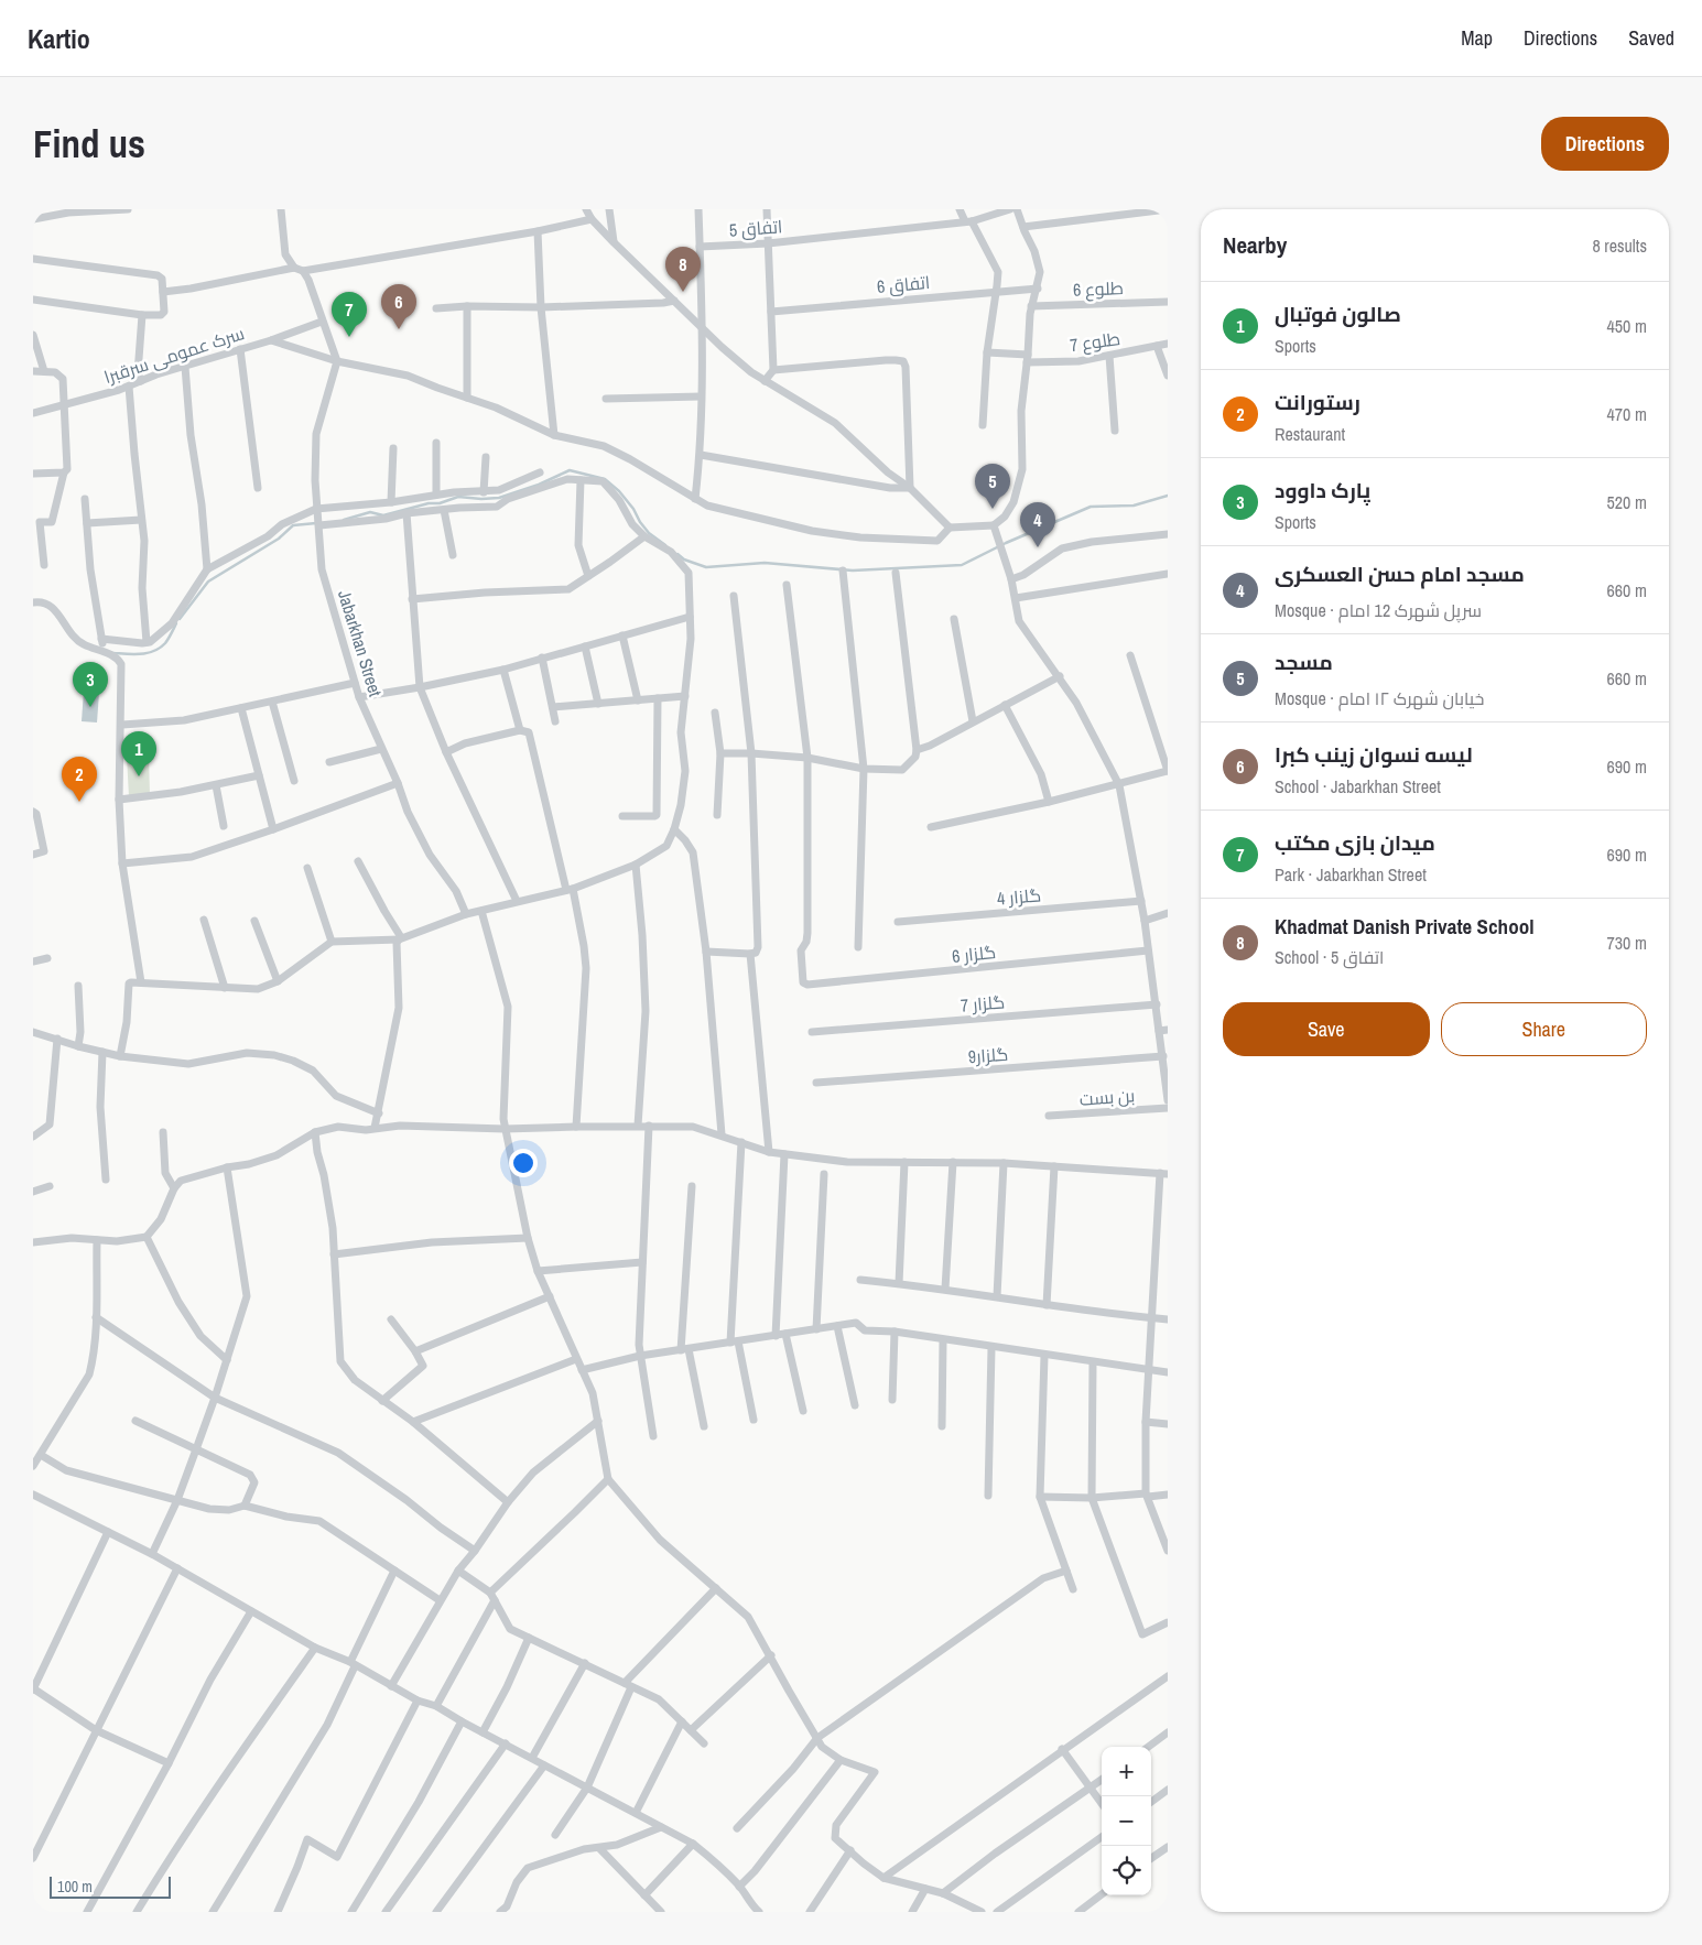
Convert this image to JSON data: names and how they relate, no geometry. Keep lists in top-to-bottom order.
{
  "streets": {
    "street": [
      "اتفاق 5",
      "اتفاق 6",
      "طلوع 6",
      "طلوع 7",
      "سرک عمومی سرقبرا",
      "Jabarkhan Street",
      "گلزار 4",
      "گلزار 6",
      "گلزار 7",
      "گلزار9",
      "بن بست"
    ]
  },
  "scale_bar": "100 m",
  "page": {
    "header": "Kartio",
    "nav": ["Map", "Directions", "Saved"],
    "buttons": [
      "Directions",
      ["Save", "Share"]
    ],
    "title": "Find us",
    "heading": ["Nearby", "8 results"],
    "pins": [
      "8",
      "6",
      "7",
      "5",
      "4",
      "3",
      "1",
      "2"
    ],
    "list": [
      {
        "mark": "1",
        "name": "صالون فوتبال",
        "note": "Sports",
        "value": "450 m"
      },
      {
        "mark": "2",
        "name": "رستورانت",
        "note": "Restaurant",
        "value": "470 m"
      },
      {
        "mark": "3",
        "name": "پارک داوود",
        "note": "Sports",
        "value": "520 m"
      },
      {
        "mark": "4",
        "name": "مسجد امام حسن العسکری",
        "note": "Mosque · سرپل شهرک 12 امام",
        "value": "660 m"
      },
      {
        "mark": "5",
        "name": "مسجد",
        "note": "Mosque · خیابان شهرک ۱۲ امام",
        "value": "660 m"
      },
      {
        "mark": "6",
        "name": "لیسه نسوان زینب کبرا",
        "note": "School · Jabarkhan Street",
        "value": "690 m"
      },
      {
        "mark": "7",
        "name": "میدان بازی مکتب",
        "note": "Park · Jabarkhan Street",
        "value": "690 m"
      },
      {
        "mark": "8",
        "name": "Khadmat Danish Private School",
        "note": "School · اتفاق 5",
        "value": "730 m"
      }
    ],
    "map_buttons": ["+", "−"],
    "scale": "100 m"
  }
}
